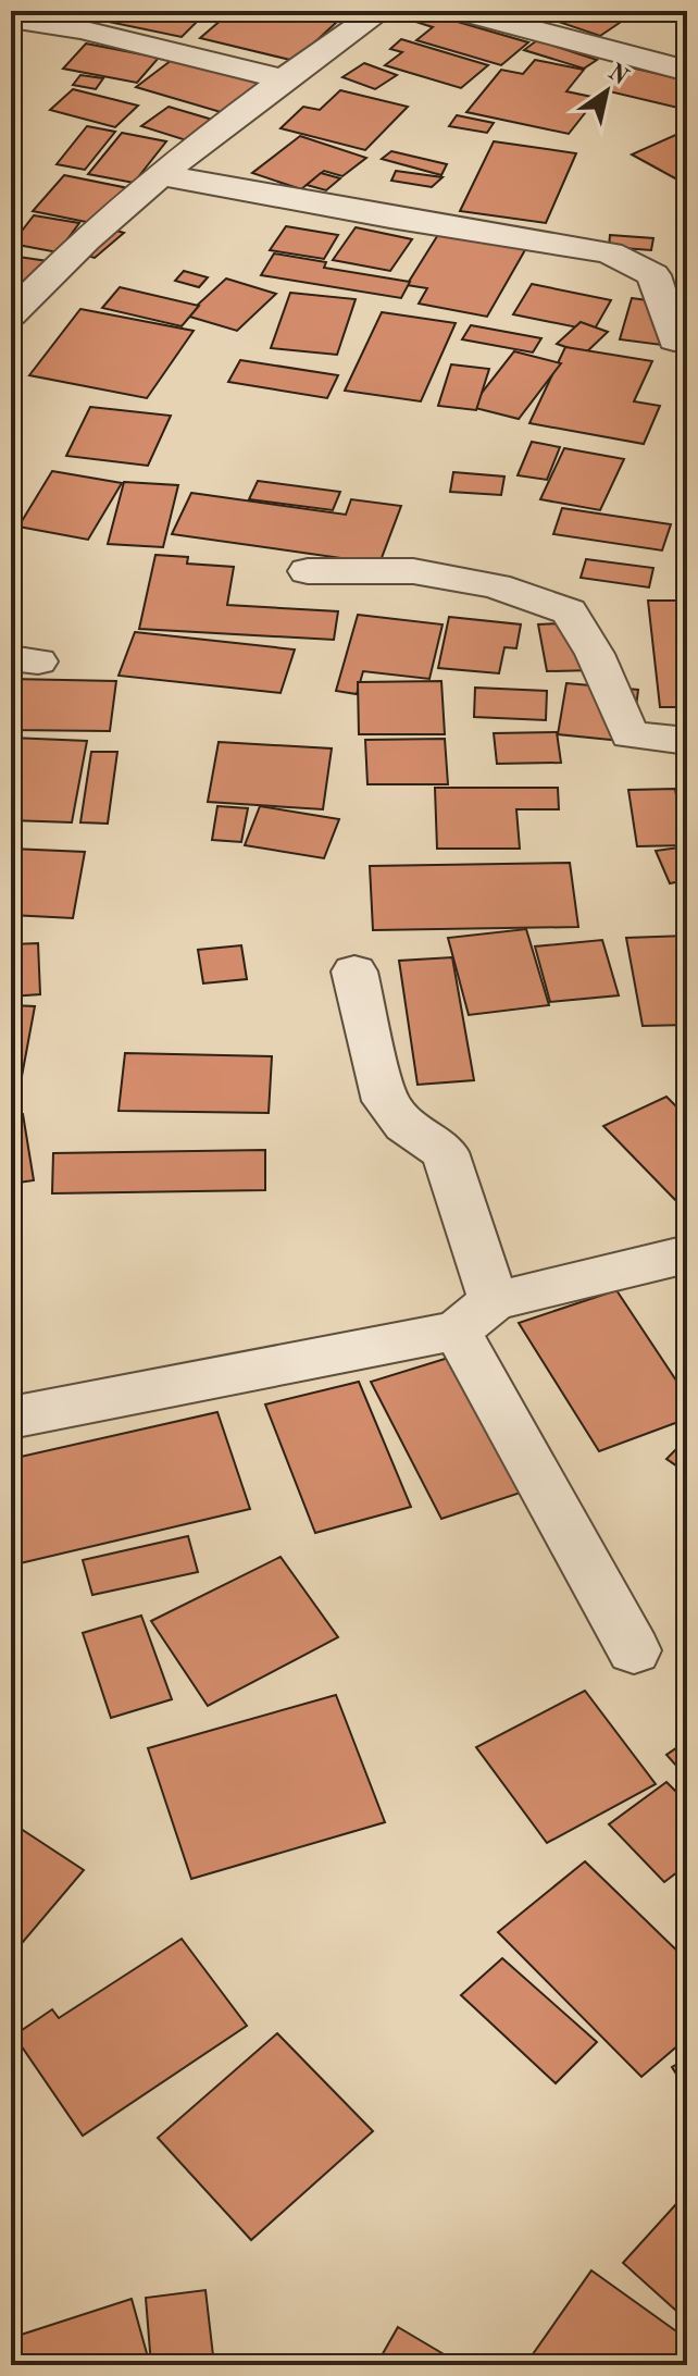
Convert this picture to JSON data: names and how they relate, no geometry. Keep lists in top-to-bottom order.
{
  "north": "top right"
}
